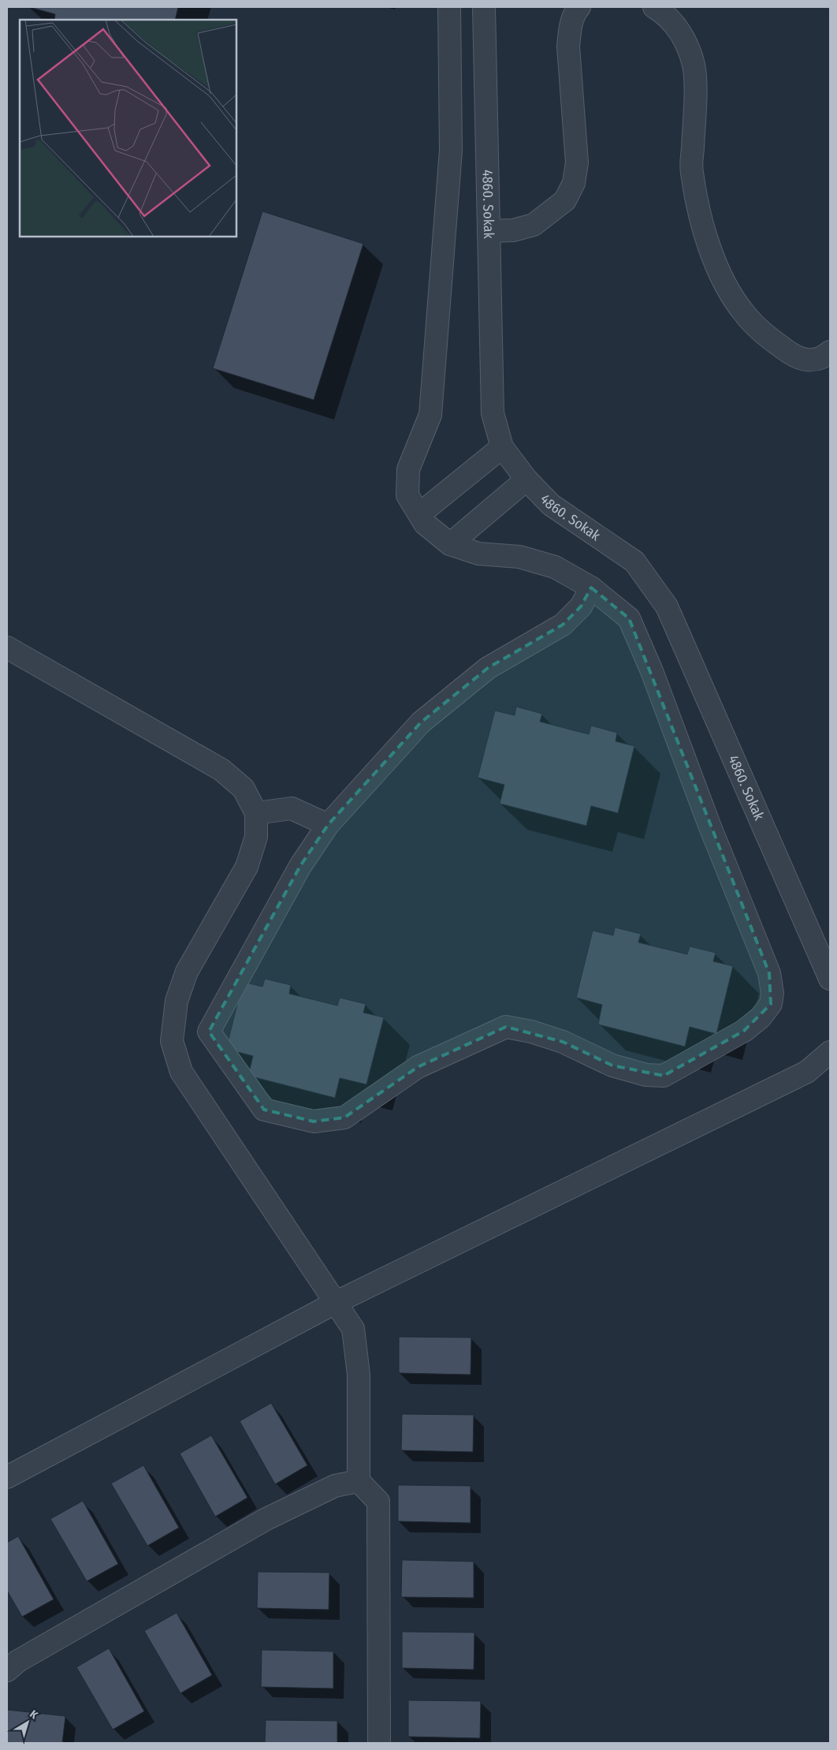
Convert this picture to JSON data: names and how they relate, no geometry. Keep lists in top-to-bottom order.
{
  "streets": {
    "street": ["4860. Sokak"]
  },
  "north": "top right"
}
